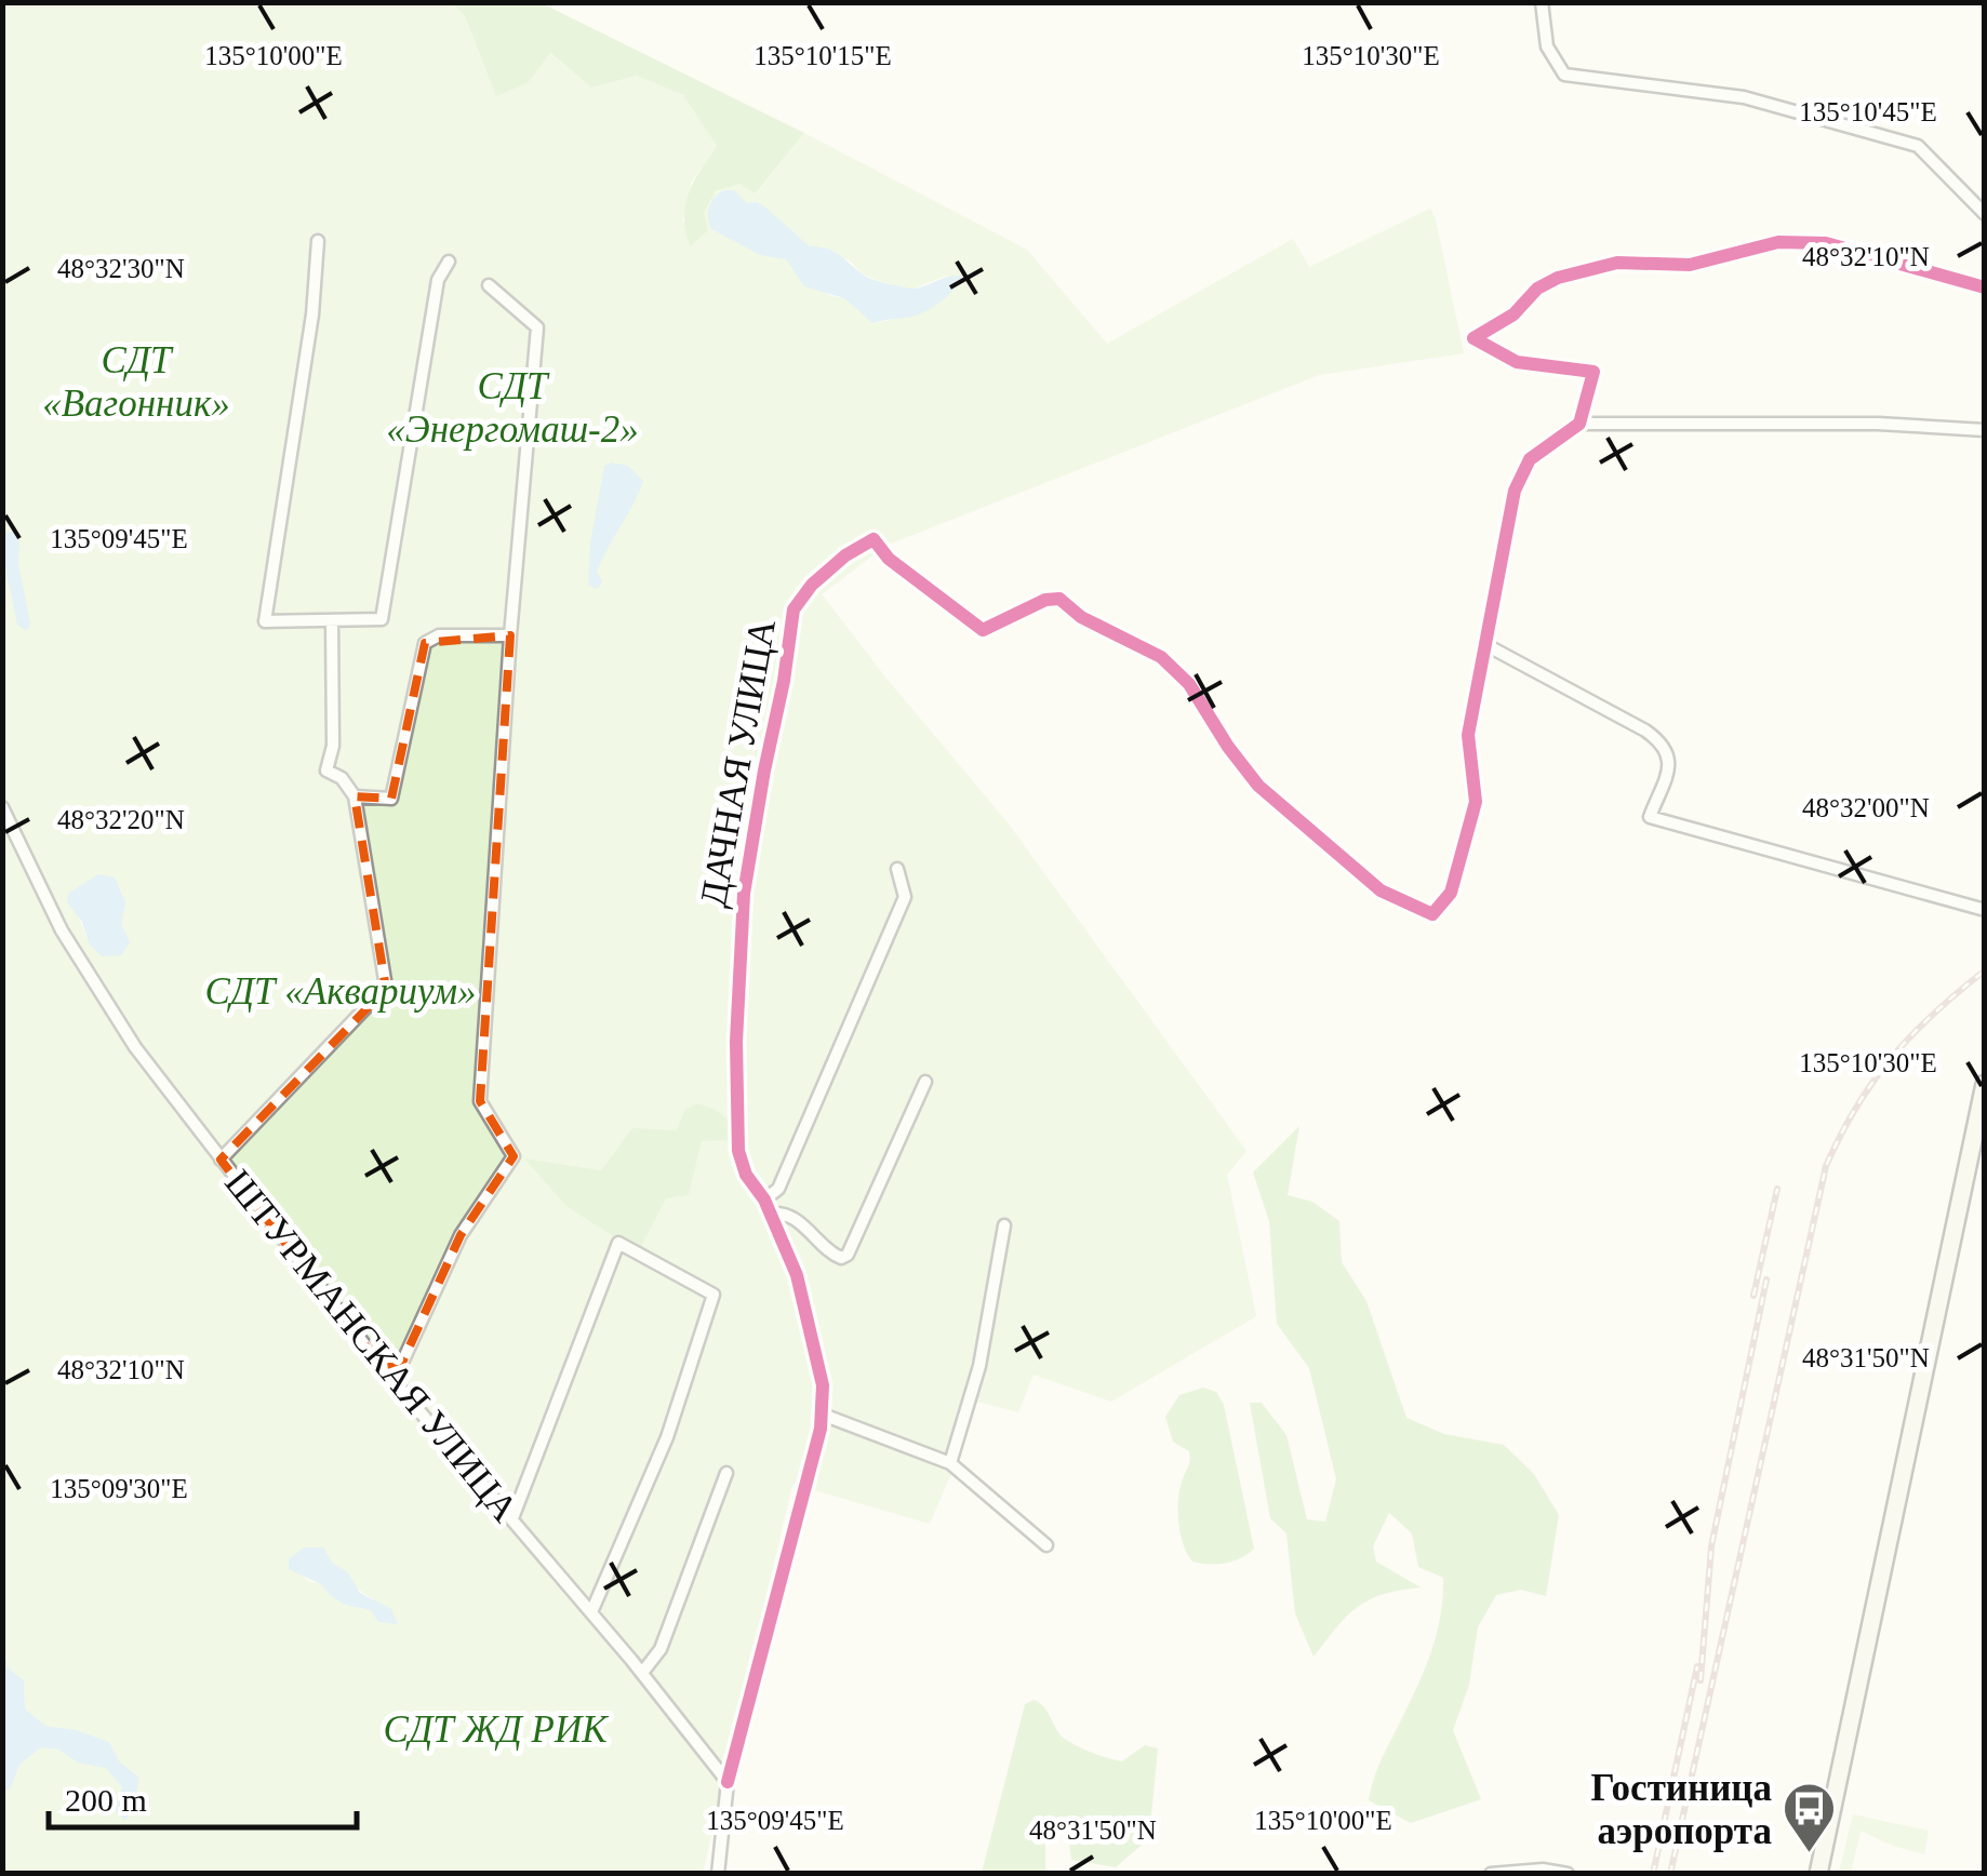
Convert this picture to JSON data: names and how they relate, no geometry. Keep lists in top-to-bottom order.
{
  "streets": {
    "street": ["ДАЧНАЯ УЛИЦА", "ШТУРМАНСКАЯ УЛИЦА"]
  },
  "crossings": [
    ["ДАЧНАЯ УЛИЦА", "ШТУРМАНСКАЯ УЛИЦА"]
  ],
  "parks": [
    "СДТ «Вагонник»",
    "СДТ «Энергомаш-2»",
    "СДТ «Аквариум»",
    "СДТ ЖД РИК"
  ],
  "places": {
    "bus stop": ["Гостиница аэропорта"]
  },
  "scale_bar": "200 m",
  "coordinates": [
    "135°10'00\"E",
    "135°10'15\"E",
    "135°10'30\"E",
    "135°10'45\"E",
    "48°32'10\"N",
    "48°32'30\"N",
    "135°09'45\"E",
    "48°32'00\"N",
    "48°32'20\"N",
    "48°31'50\"N",
    "135°09'30\"E"
  ]
}
